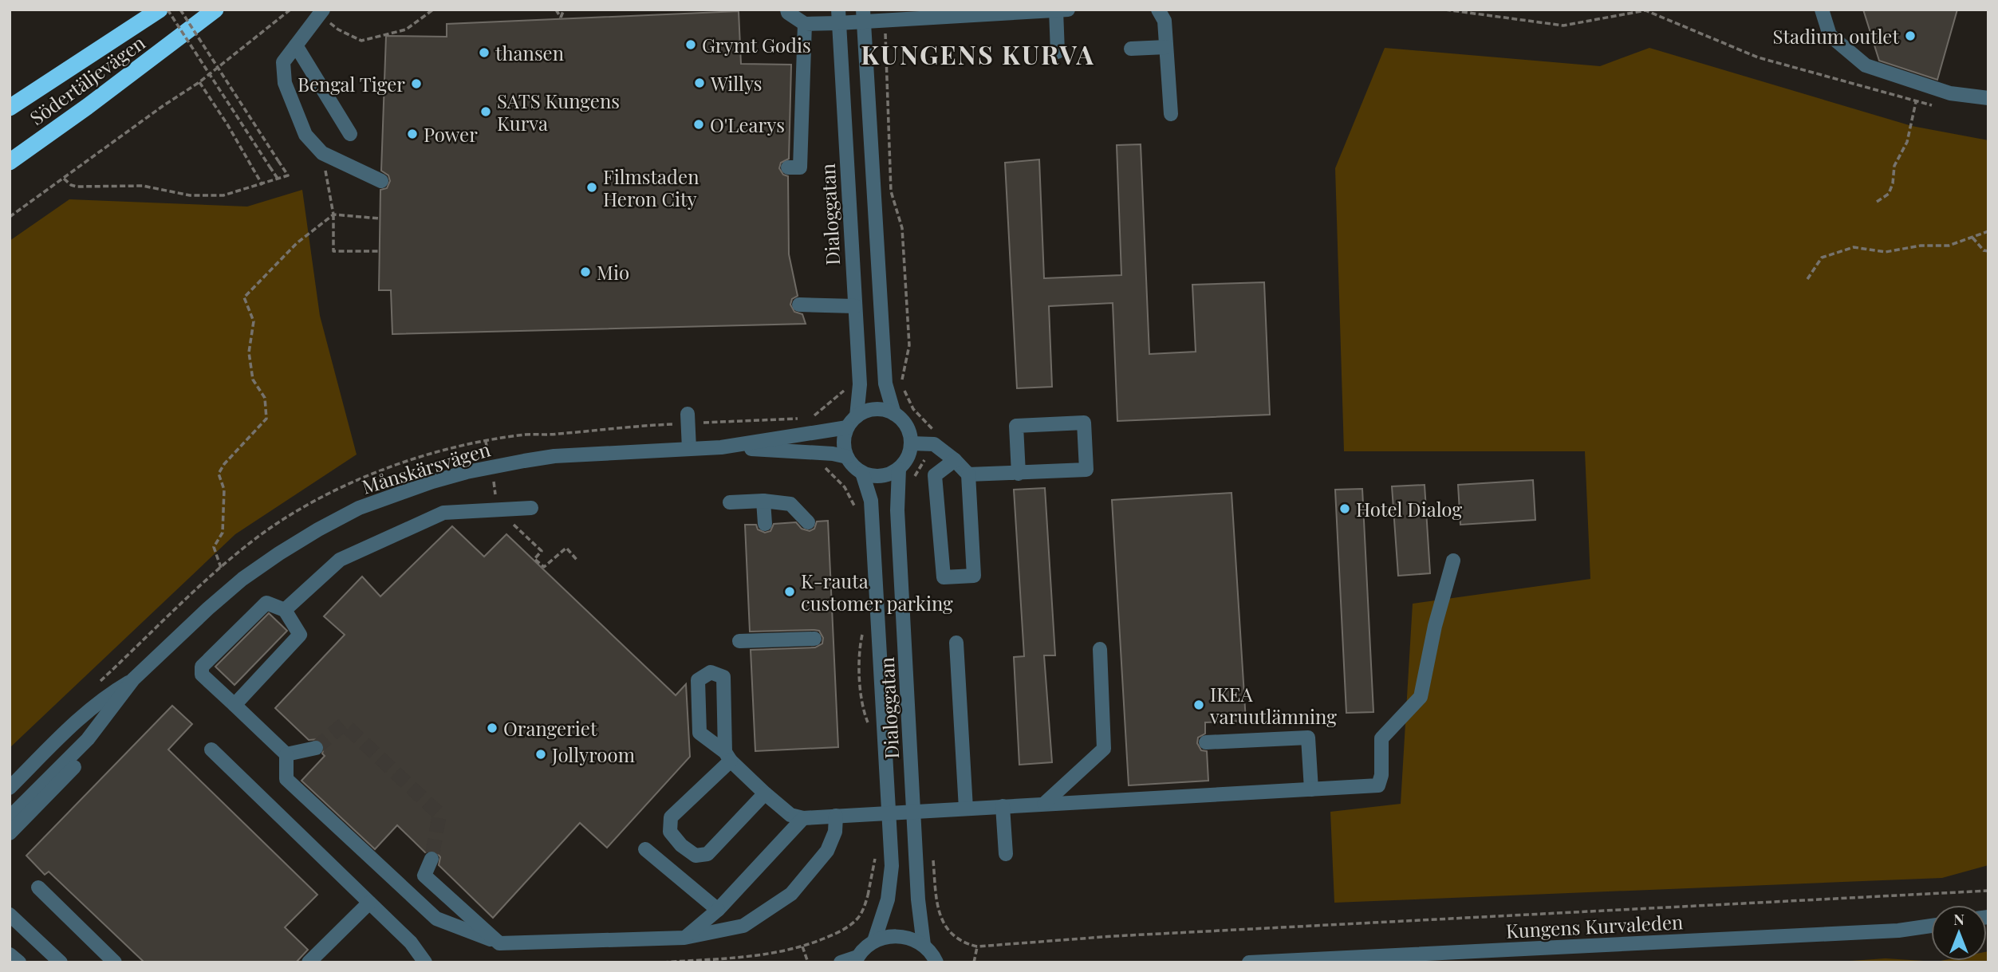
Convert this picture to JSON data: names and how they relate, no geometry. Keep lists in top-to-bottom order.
{
  "streets": {
    "highway": ["Södertäljevägen"],
    "street": ["Dialoggatan", "Månskärsvägen", "Kungens Kurvaleden"]
  },
  "crossings": [
    ["Dialoggatan", "Månskärsvägen"]
  ],
  "districts": ["KUNGENS KURVA"],
  "places": [
    "Stadium outlet",
    "Grymt Godis",
    "thansen",
    "Willys",
    "Bengal Tiger",
    "SATS Kungens Kurva",
    "O'Learys",
    "Power",
    "Filmstaden Heron City",
    "Mio",
    "Hotel Dialog",
    "K-rauta customer parking",
    "IKEA varuutlämning",
    "Orangeriet",
    "Jollyroom"
  ],
  "north": "top"
}
